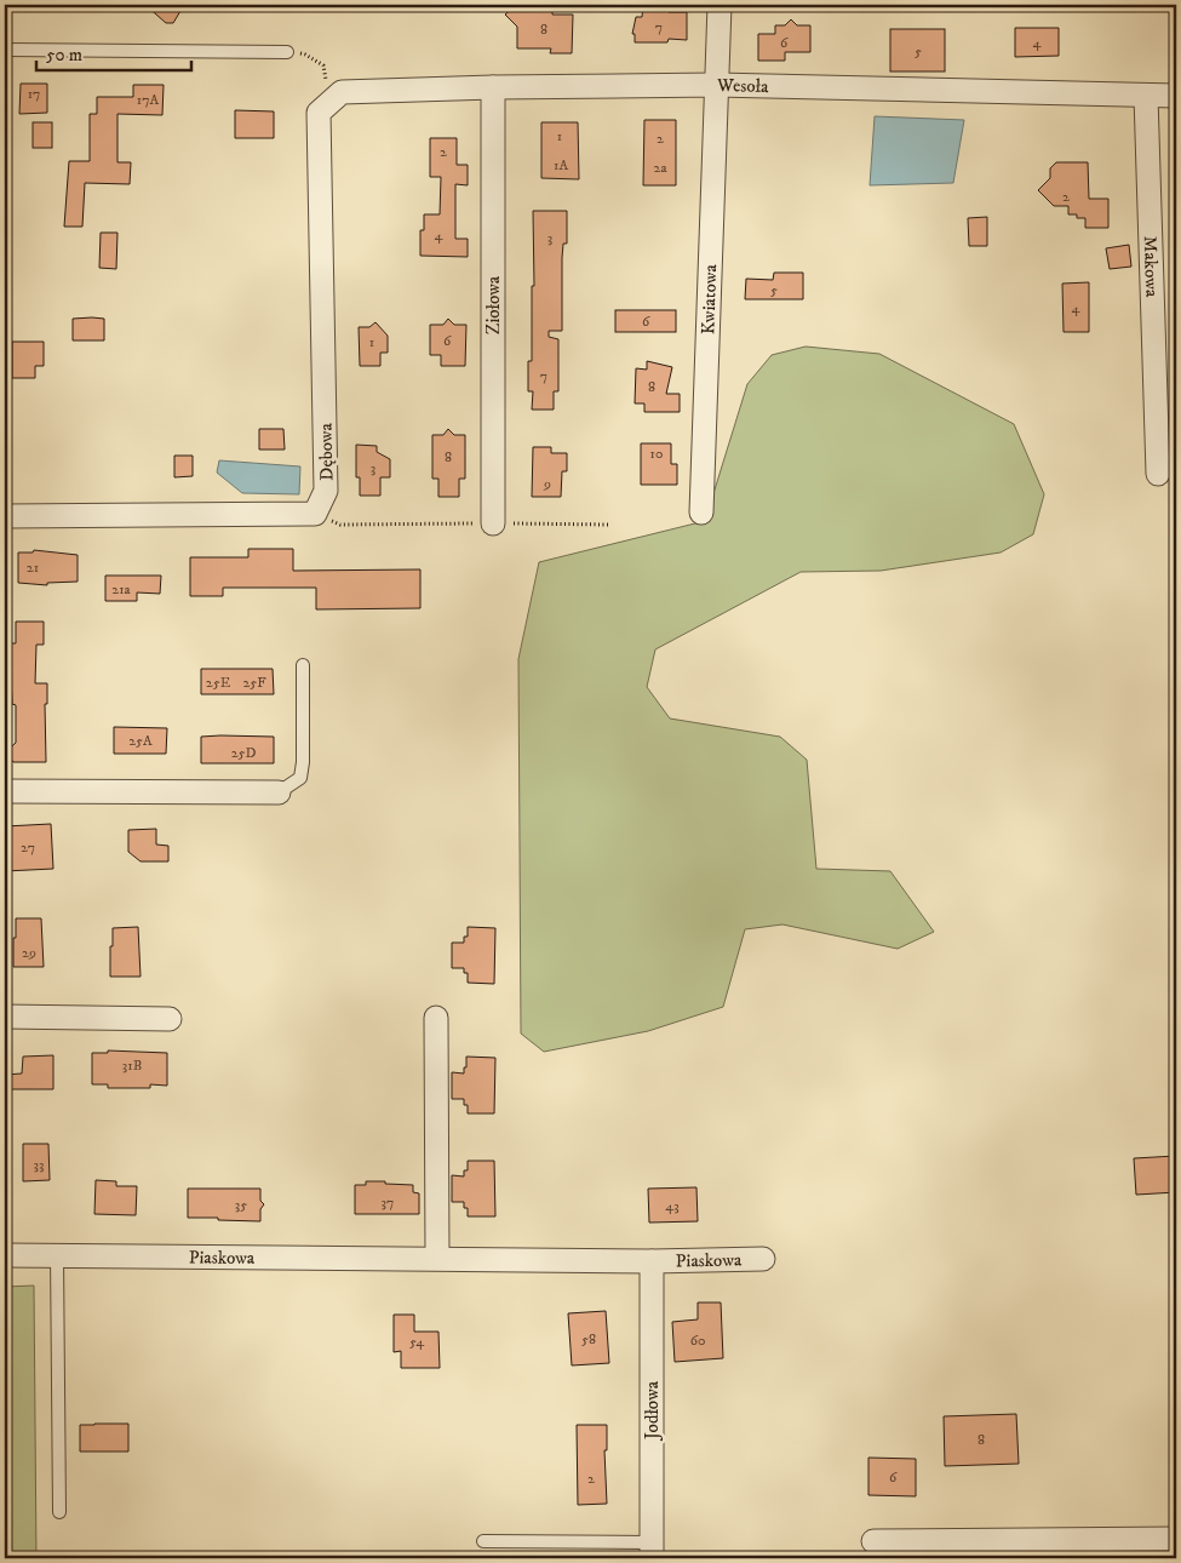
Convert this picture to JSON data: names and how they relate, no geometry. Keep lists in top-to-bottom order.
{
  "streets": {
    "street": [
      "Wesoła",
      "Makowa",
      "Kwiatowa",
      "Ziołowa",
      "Dębowa",
      "Piaskowa",
      "Jodłowa"
    ]
  },
  "crossings": [
    ["Wesoła", "Makowa"],
    ["Wesoła", "Kwiatowa"],
    ["Wesoła", "Ziołowa"],
    ["Wesoła", "Dębowa"],
    ["Piaskowa", "Jodłowa"]
  ],
  "house_numbers": [
    "7",
    "8",
    "6",
    "4",
    "5",
    "17",
    "17A",
    "1",
    "2",
    "2",
    "1A",
    "2a",
    "2",
    "4",
    "3",
    "5",
    "4",
    "6",
    "6",
    "1",
    "7",
    "8",
    "10",
    "8",
    "3",
    "9",
    "21",
    "21a",
    "25E",
    "25F",
    "25A",
    "25D",
    "27",
    "29",
    "31B",
    "33",
    "37",
    "35",
    "43",
    "58",
    "60",
    "54",
    "8",
    "6",
    "2"
  ],
  "scale_bar": "50 m"
}
